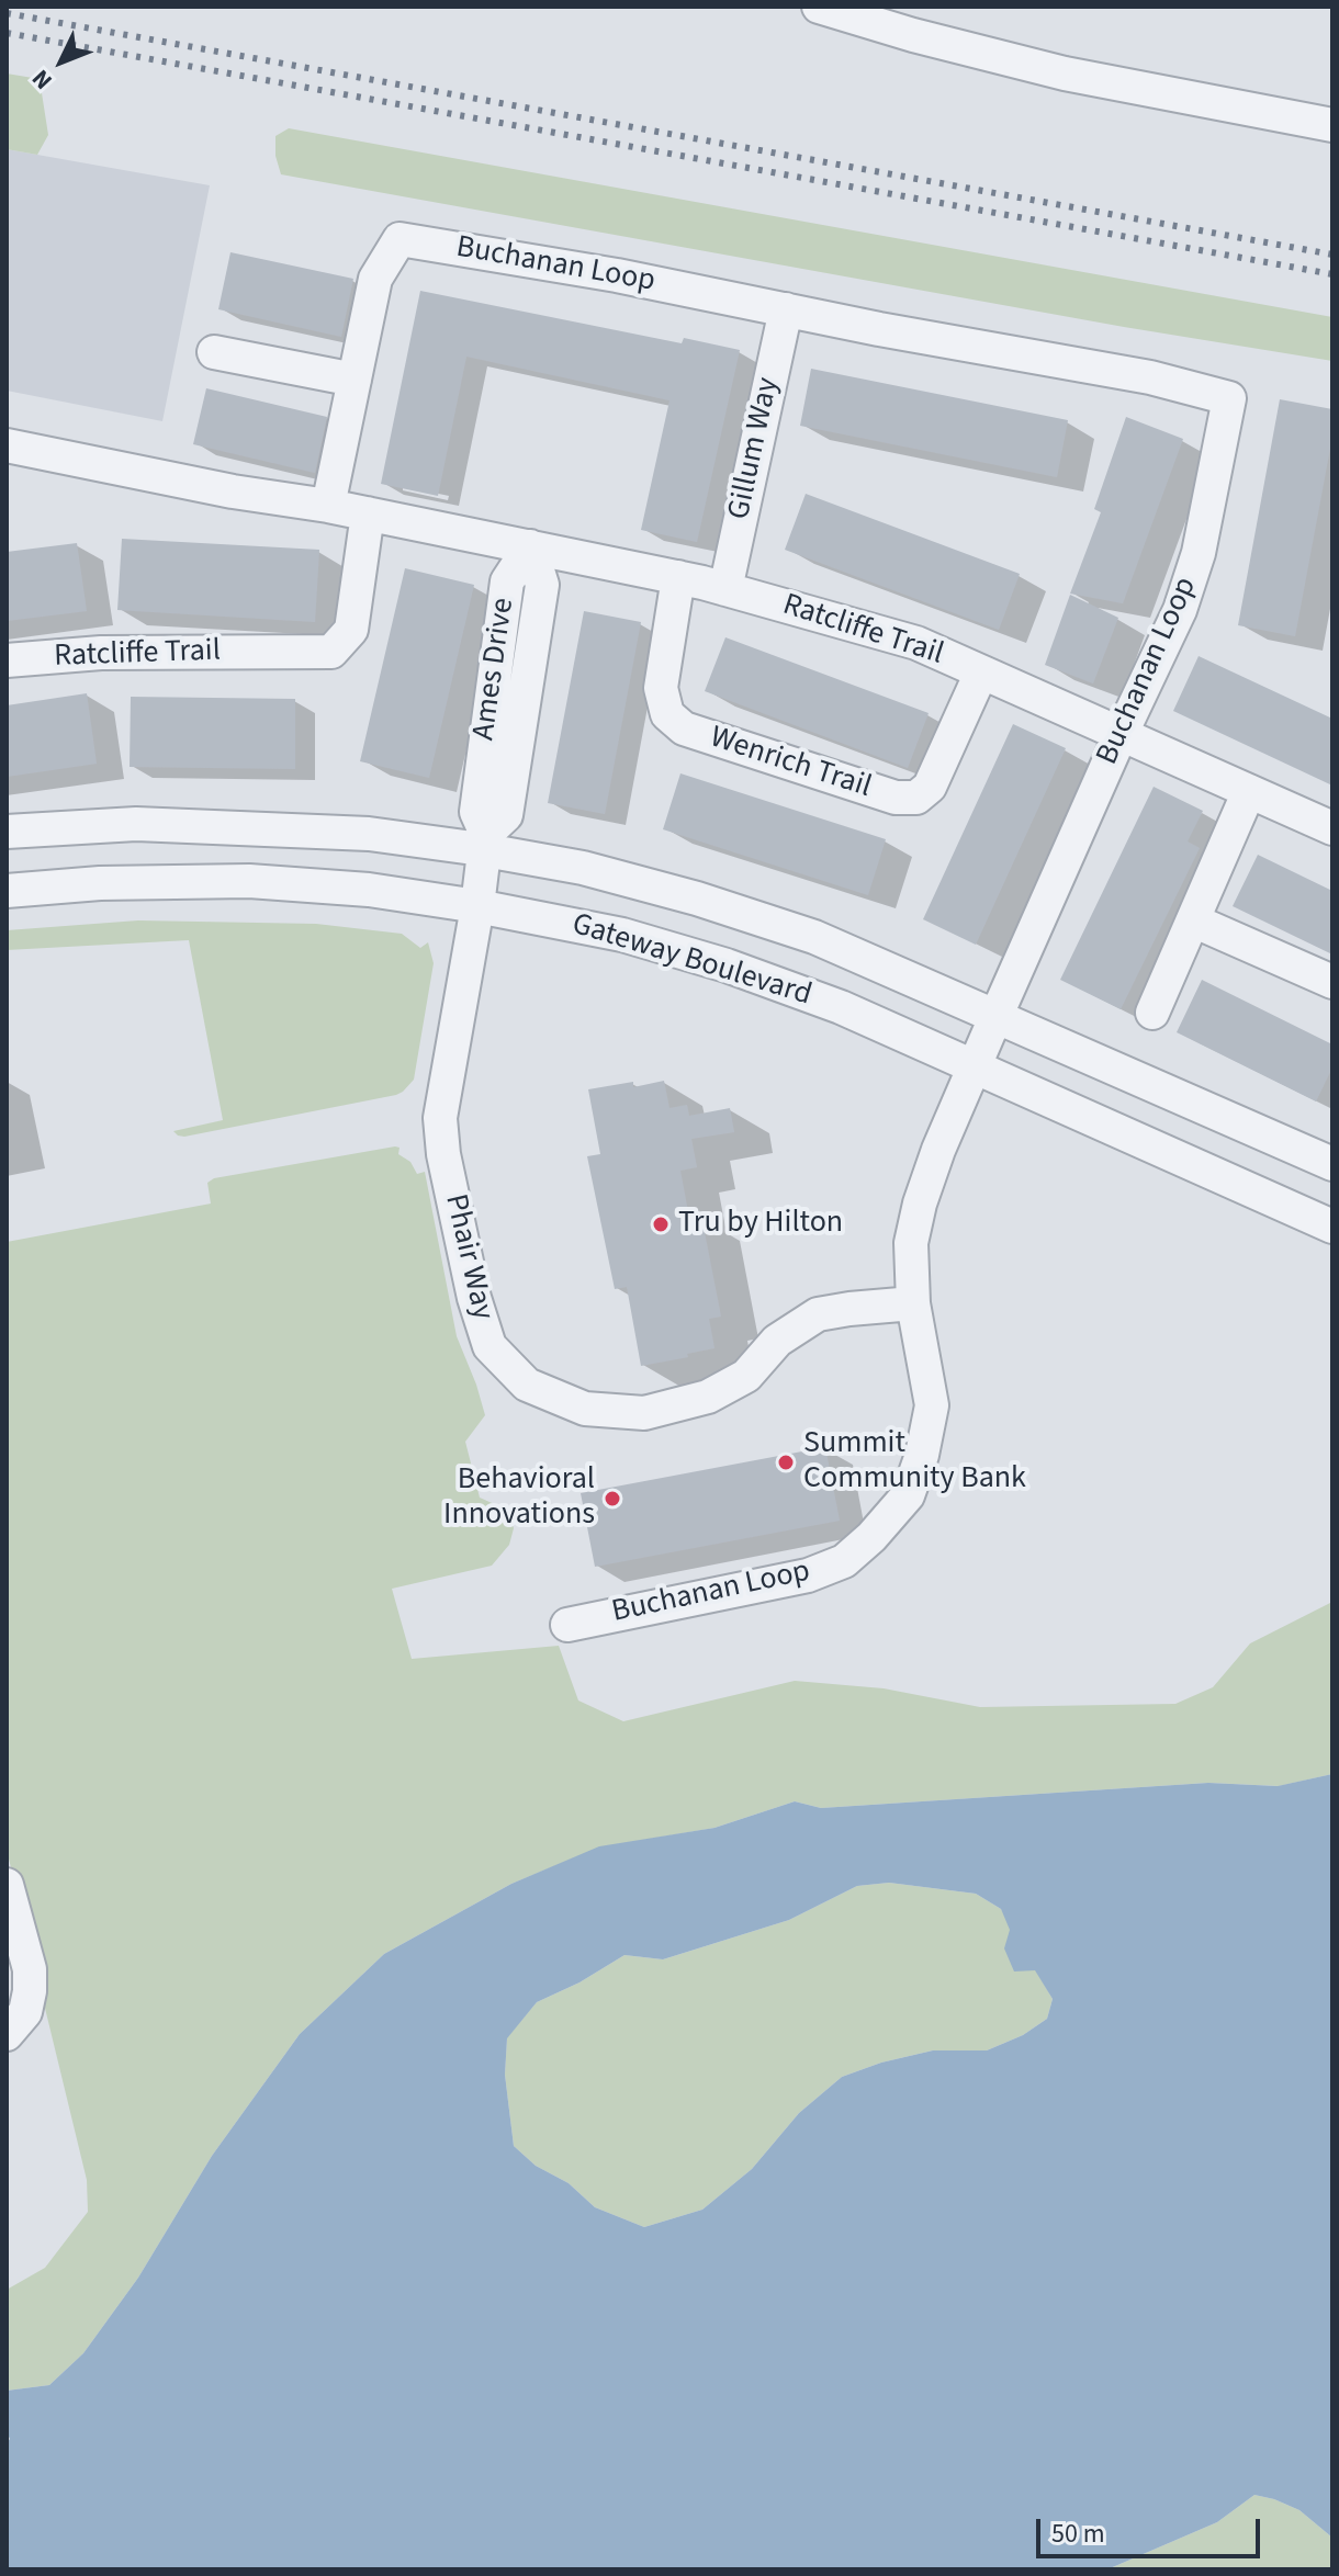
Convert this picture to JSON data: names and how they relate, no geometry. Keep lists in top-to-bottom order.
{
  "streets": {
    "street": [
      "Buchanan Loop",
      "Gillum Way",
      "Ratcliffe Trail",
      "Ames Drive",
      "Wenrich Trail",
      "Gateway Boulevard",
      "Phair Way"
    ]
  },
  "crossings": [
    ["Buchanan Loop", "Gillum Way"],
    ["Buchanan Loop", "Ratcliffe Trail"],
    ["Buchanan Loop", "Gateway Boulevard"],
    ["Buchanan Loop", "Phair Way"],
    ["Gillum Way", "Ratcliffe Trail"],
    ["Ratcliffe Trail", "Ames Drive"],
    ["Ratcliffe Trail", "Wenrich Trail"],
    ["Ames Drive", "Gateway Boulevard"],
    ["Gateway Boulevard", "Phair Way"]
  ],
  "places": ["Tru by Hilton", "Summit Community Bank", "Behavioral Innovations"],
  "scale_bar": "50 m",
  "north": "bottom left"
}
